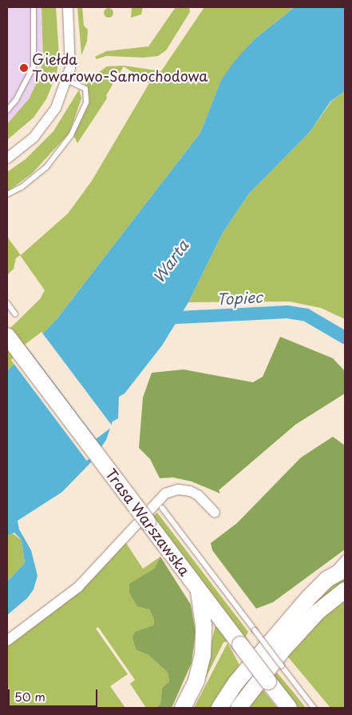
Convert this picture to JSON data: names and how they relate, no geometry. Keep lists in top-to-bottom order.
{
  "streets": {
    "main road": ["Trasa Warszawska"]
  },
  "water": ["Warta", "Topiec"],
  "places": ["Giełda Towarowo-Samochodowa"],
  "scale_bar": "50 m"
}
